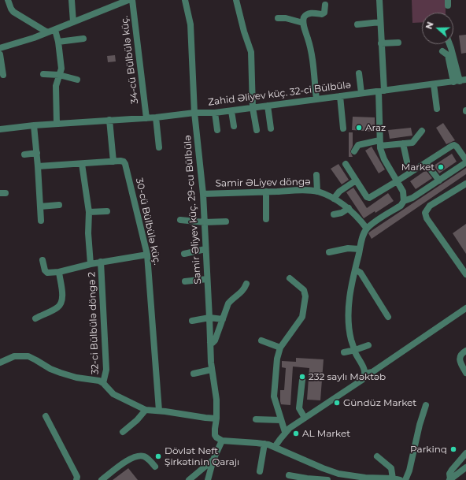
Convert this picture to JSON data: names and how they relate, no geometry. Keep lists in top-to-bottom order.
{
  "streets": {
    "street": [
      "34-cü Bülbülə küç.",
      "Zahid Əliyev küç. 32-ci Bülbülə",
      "Samir ƏLiyev döngə",
      "Samir Əliyev küç. 29-cu Bülbülə",
      "30-cü Bülbülə küç.",
      "32-ci Bülbülə döngə 2"
    ]
  },
  "crossings": [
    ["34-cü Bülbülə küç.", "Zahid Əliyev küç. 32-ci Bülbülə"],
    ["Zahid Əliyev küç. 32-ci Bülbülə", "Samir Əliyev küç. 29-cu Bülbülə"],
    ["Samir ƏLiyev döngə", "Samir Əliyev küç. 29-cu Bülbülə"],
    ["30-cü Bülbülə küç.", "32-ci Bülbülə döngə 2"]
  ],
  "places": [
    "Araz",
    "Market",
    "232 saylı Məktəb",
    "Gündüz Market",
    "AL Market",
    "Parkinq",
    "Dövlət Neft Şirkətinin Qarajı"
  ],
  "north": "left"
}
